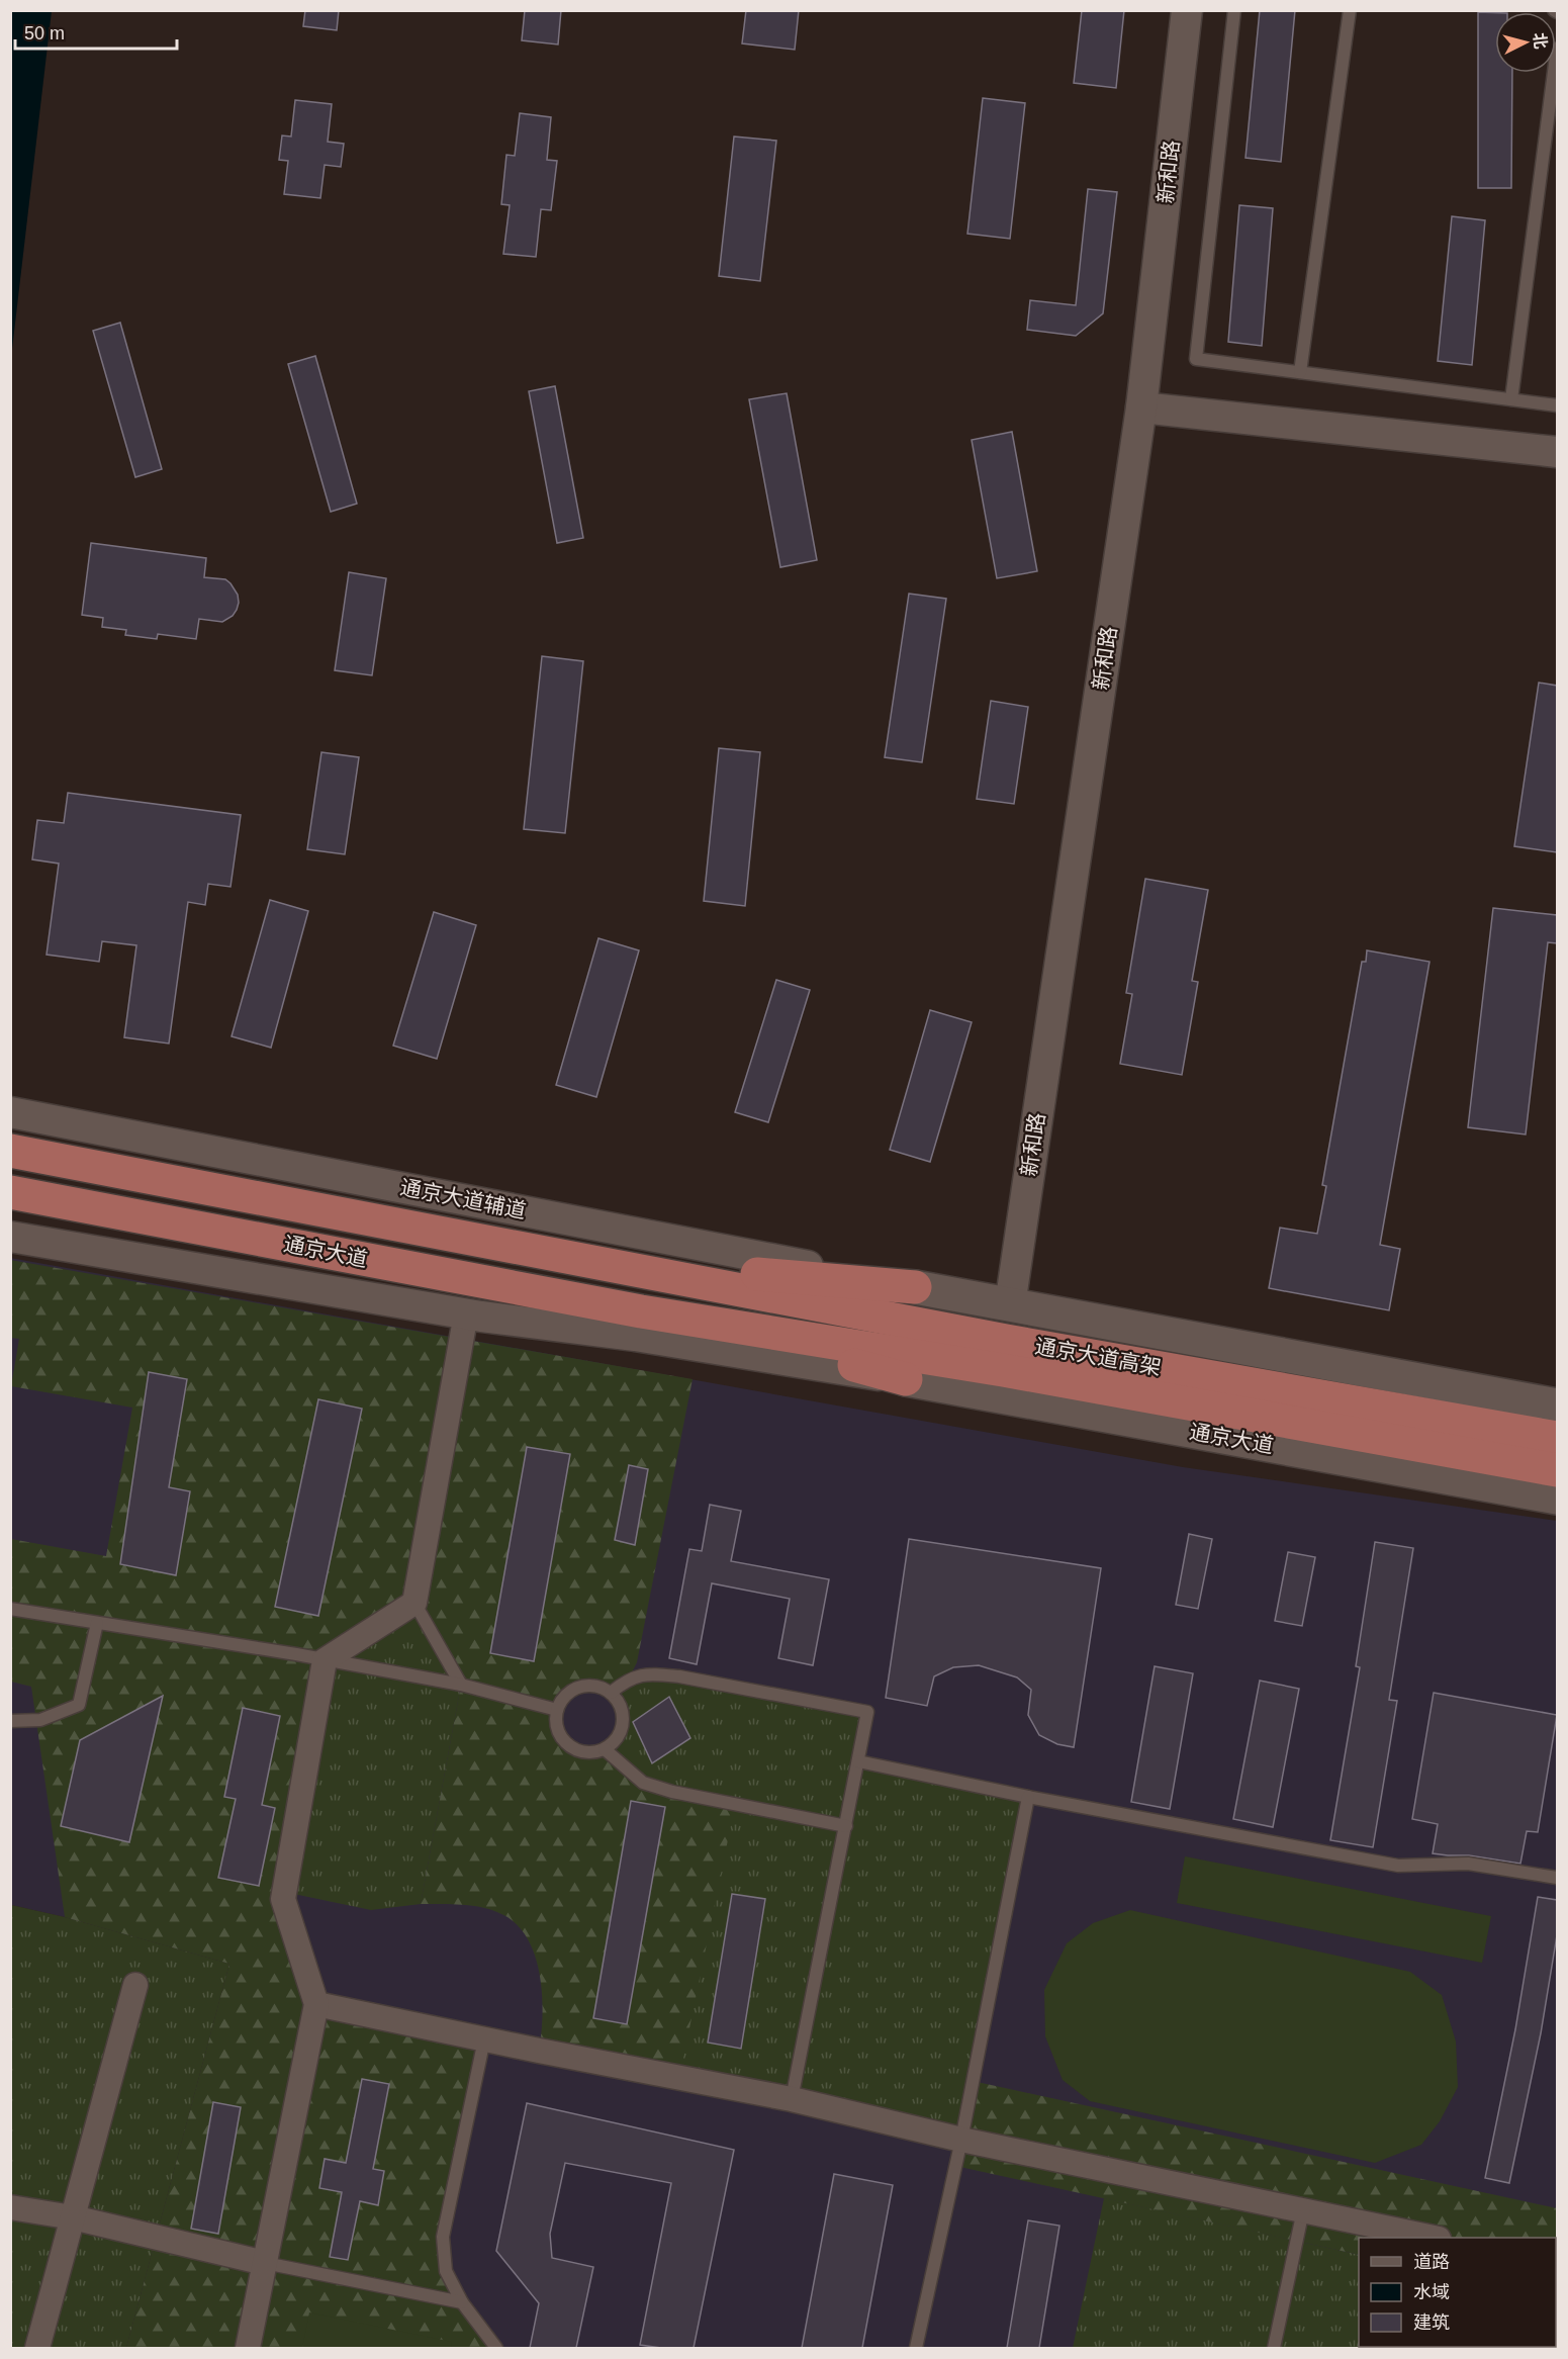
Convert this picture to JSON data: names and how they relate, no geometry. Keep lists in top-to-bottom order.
{
  "streets": {
    "highway": ["通京大道", "通京大道高架"],
    "street": ["新和路", "通京大道辅道"]
  },
  "crossings": [
    ["通京大道", "通京大道高架"]
  ],
  "legend": ["道路", "水域", "建筑"],
  "scale_bar": "50 m",
  "north": "right"
}
